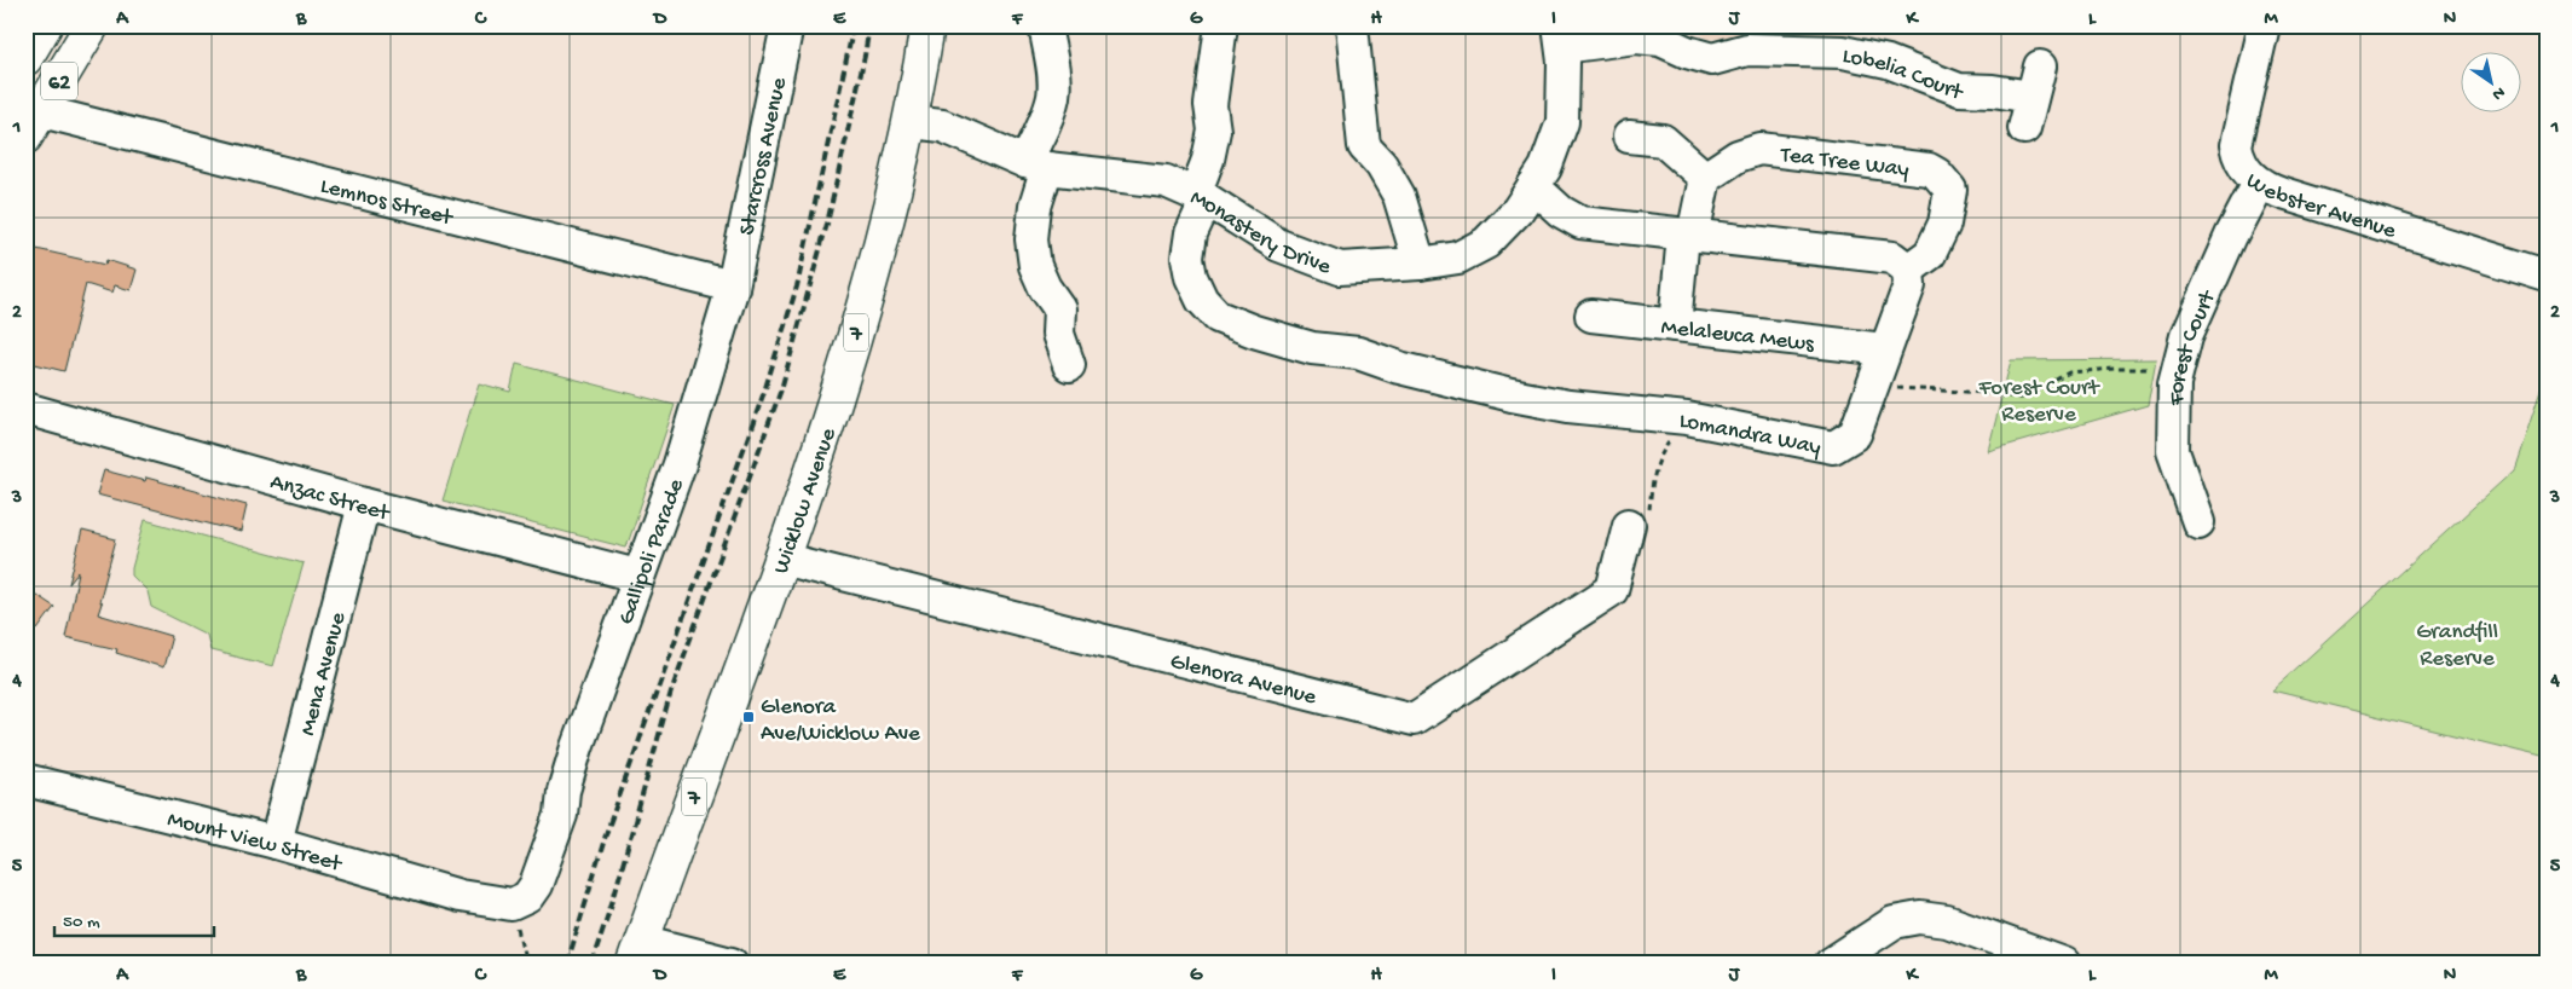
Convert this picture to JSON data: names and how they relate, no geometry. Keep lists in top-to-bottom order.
{
  "streets": {
    "main road": ["62", "7", "Wicklow Avenue"],
    "street": [
      "Lobelia Court",
      "Starcross Avenue",
      "Tea Tree Way",
      "Lemnos Street",
      "Webster Avenue",
      "Monastery Drive",
      "Melaleuca Mews",
      "Forest Court",
      "Lomandra Way",
      "Anzac Street",
      "Gallipoli Parade",
      "Mena Avenue",
      "Glenora Avenue",
      "Mount View Street"
    ]
  },
  "crossings": [
    ["Lobelia Court", "Monastery Drive"],
    ["62", "Lemnos Street"],
    ["Starcross Avenue", "Lemnos Street"],
    ["Starcross Avenue", "Gallipoli Parade"],
    ["Tea Tree Way", "Lomandra Way"],
    ["Lemnos Street", "Gallipoli Parade"],
    ["Webster Avenue", "Forest Court"],
    ["Monastery Drive", "Lomandra Way"],
    ["Monastery Drive", "Wicklow Avenue"],
    ["Melaleuca Mews", "Lomandra Way"],
    ["Anzac Street", "Gallipoli Parade"],
    ["Anzac Street", "Mena Avenue"],
    ["Wicklow Avenue", "Glenora Avenue"],
    ["Gallipoli Parade", "Mount View Street"],
    ["Mena Avenue", "Mount View Street"]
  ],
  "parks": ["Forest Court Reserve", "Grandfill Reserve"],
  "places": {
    "transit": ["Glenora Ave/Wicklow Ave"]
  },
  "scale_bar": "50 m",
  "north": "bottom right",
  "grid": {
    "columns": [
      "A",
      "B",
      "C",
      "D",
      "E",
      "F",
      "G",
      "H",
      "I",
      "J",
      "K",
      "L",
      "M",
      "N"
    ],
    "rows": [
      "1",
      "2",
      "3",
      "4",
      "5"
    ]
  }
}
